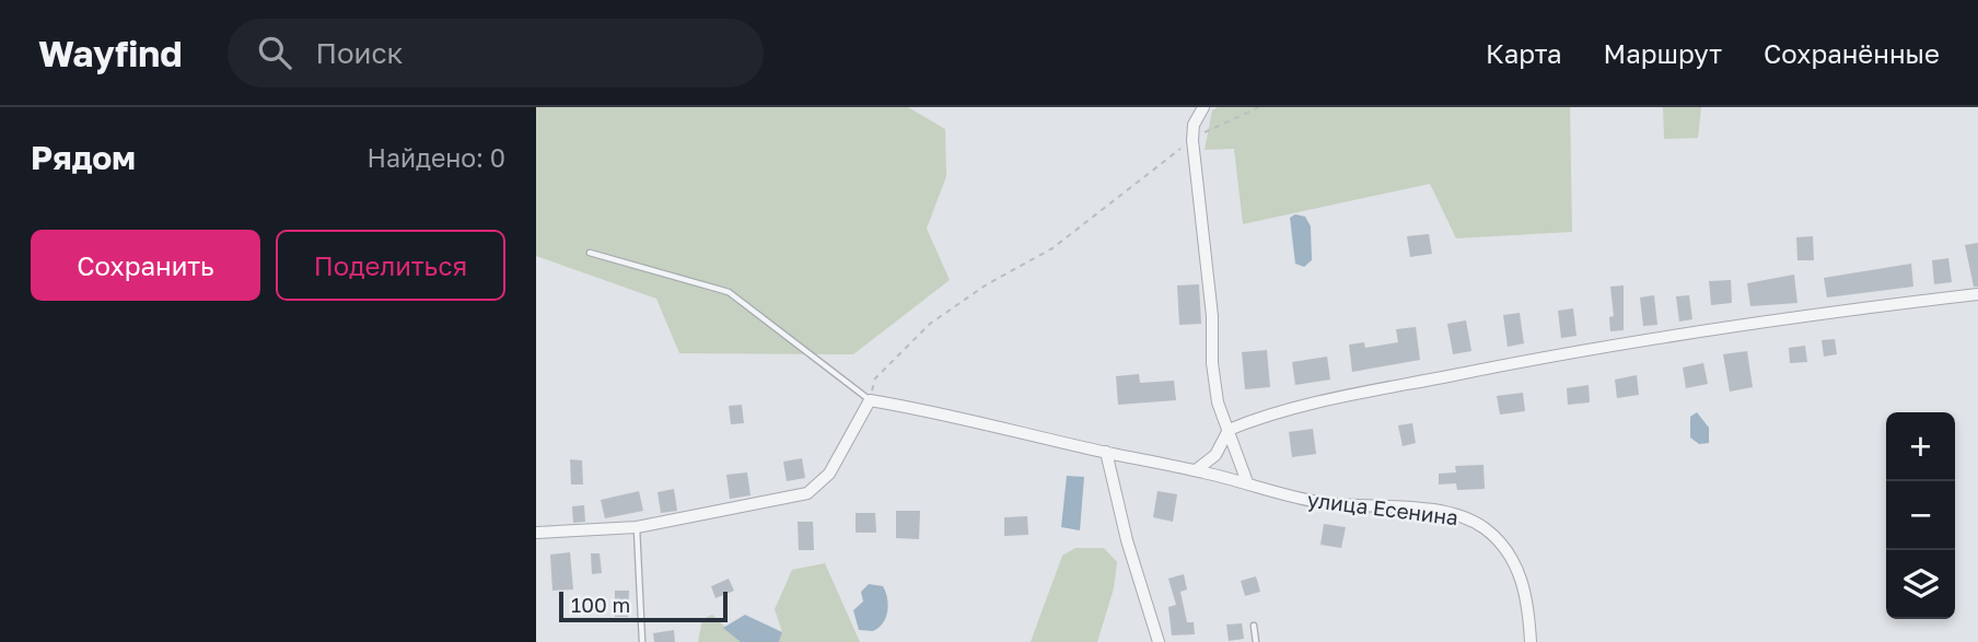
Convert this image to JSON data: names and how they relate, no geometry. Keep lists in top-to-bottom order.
{
  "streets": {
    "street": ["улица Есенина"]
  },
  "scale_bar": "100 m",
  "page": {
    "header": "Wayfind",
    "search": "Поиск",
    "nav": ["Карта", "Маршрут", "Сохранённые"],
    "heading": ["Рядом", "Найдено: 0"],
    "buttons": ["Сохранить", "Поделиться"],
    "map_buttons": ["+", "−"],
    "scale": "100 m"
  }
}
